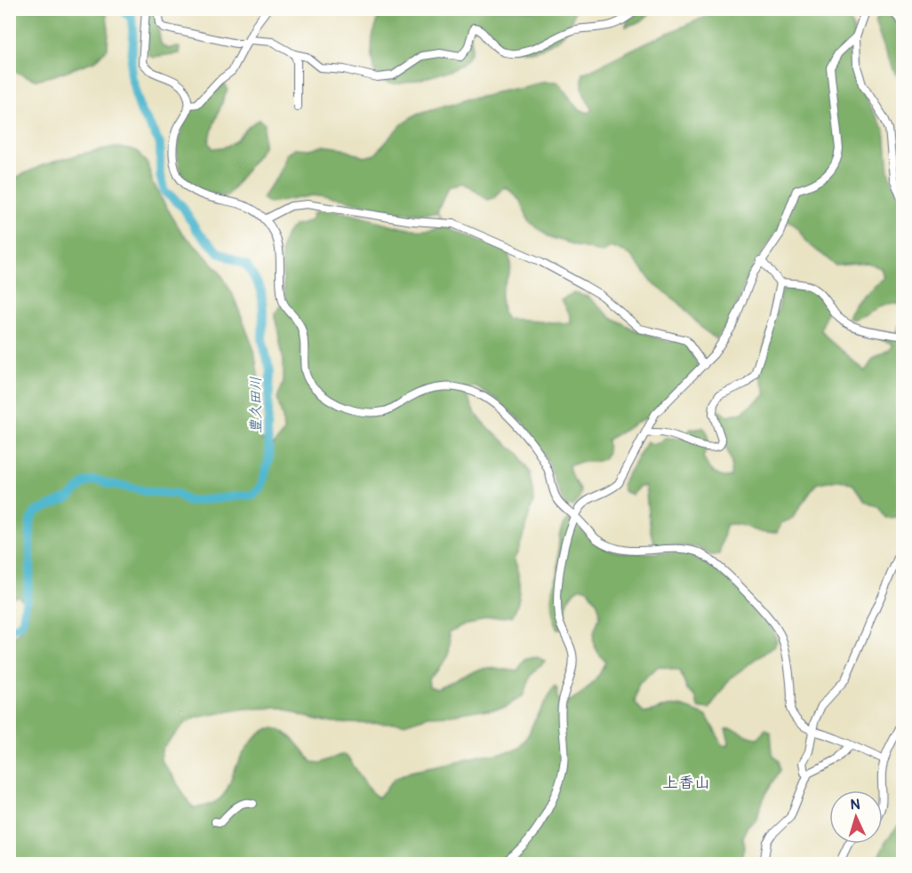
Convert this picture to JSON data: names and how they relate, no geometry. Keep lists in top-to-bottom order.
{
  "districts": ["上香山"],
  "water": ["豊久田川"],
  "north": "top"
}
